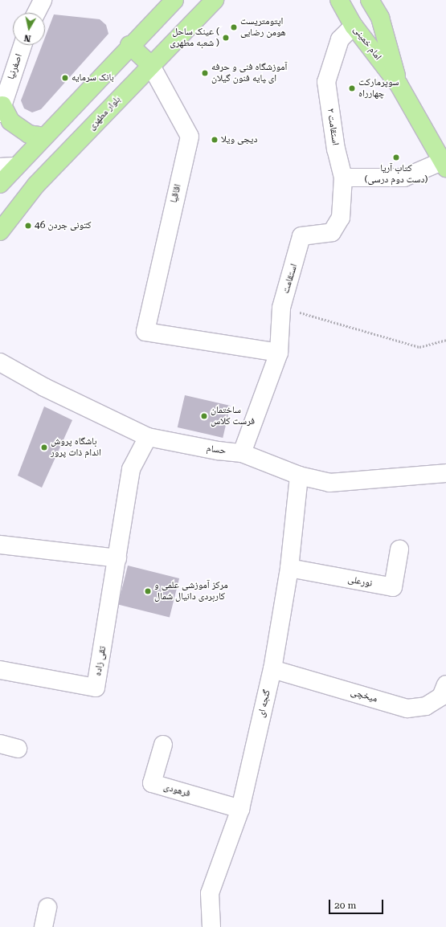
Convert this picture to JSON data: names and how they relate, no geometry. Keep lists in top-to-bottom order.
{
  "streets": {
    "main road": ["امام خمینی", "بلوار مطهری"],
    "street": [
      "اصغرنیا",
      "استقامت ۲",
      "اقاقیا",
      "استقامت",
      "حسام",
      "نورعلی",
      "تقی زاده",
      "میخچی",
      "گنجه ای",
      "فرهودی"
    ]
  },
  "crossings": [
    ["امام خمینی", "استقامت ۲"],
    ["بلوار مطهری", "اقاقیا"],
    ["استقامت ۲", "استقامت"],
    ["اقاقیا", "استقامت"],
    ["استقامت", "حسام"],
    ["حسام", "تقی زاده"],
    ["حسام", "گنجه ای"],
    ["نورعلی", "گنجه ای"],
    ["میخچی", "گنجه ای"],
    ["گنجه ای", "فرهودی"]
  ],
  "places": [
    "اپتومتریست هومن رضایی",
    "عینک ساحل ( شعبه مطهری )",
    "آموزشگاه فنی و حرفه ای ‍پایه فنون گیلان",
    "بانک سرمایه",
    "سوپرمارکت چهارراه",
    "دیجی ویلا",
    "کتاب آریا (دست دوم درسی)",
    "کتونی جردن 46",
    "ساختمان فرست کلاس",
    "باشگاه پروش اندام ذات پرور",
    "مرکز آموزشی علمی و کاربردی دانیال شمال"
  ],
  "scale_bar": "20 m",
  "north": "bottom"
}
